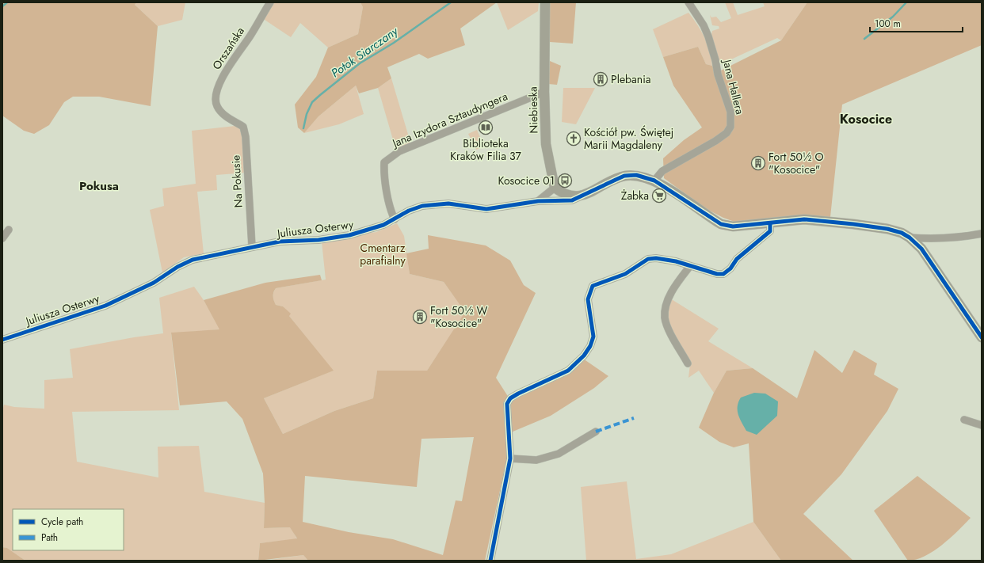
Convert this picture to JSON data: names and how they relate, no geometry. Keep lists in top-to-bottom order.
{
  "streets": {
    "street": [
      "Orszańska",
      "Jana Hallera",
      "Niebieska",
      "Jana Izydora Sztaudyngera",
      "Na Pokusie",
      "Juliusza Osterwy"
    ]
  },
  "crossings": [
    ["Orszańska", "Na Pokusie"],
    ["Jana Hallera", "Juliusza Osterwy"],
    ["Niebieska", "Jana Izydora Sztaudyngera"],
    ["Jana Izydora Sztaudyngera", "Juliusza Osterwy"],
    ["Na Pokusie", "Juliusza Osterwy"]
  ],
  "districts": ["Kosocice", "Pokusa"],
  "water": ["Potok Siarczany"],
  "parks": ["Cmentarz parafialny"],
  "places": {
    "building": ["Plebania", "Fort 50½ O \"Kosocice\"", "Fort 50½ W \"Kosocice\""],
    "library": ["Biblioteka Kraków Filia 37"],
    "church": ["Kościół pw. Świętej Marii Magdaleny"],
    "bus stop": ["Kosocice 01"],
    "supermarket": ["Żabka"]
  },
  "legend": ["Cycle path", "Path"],
  "scale_bar": "100 m"
}
